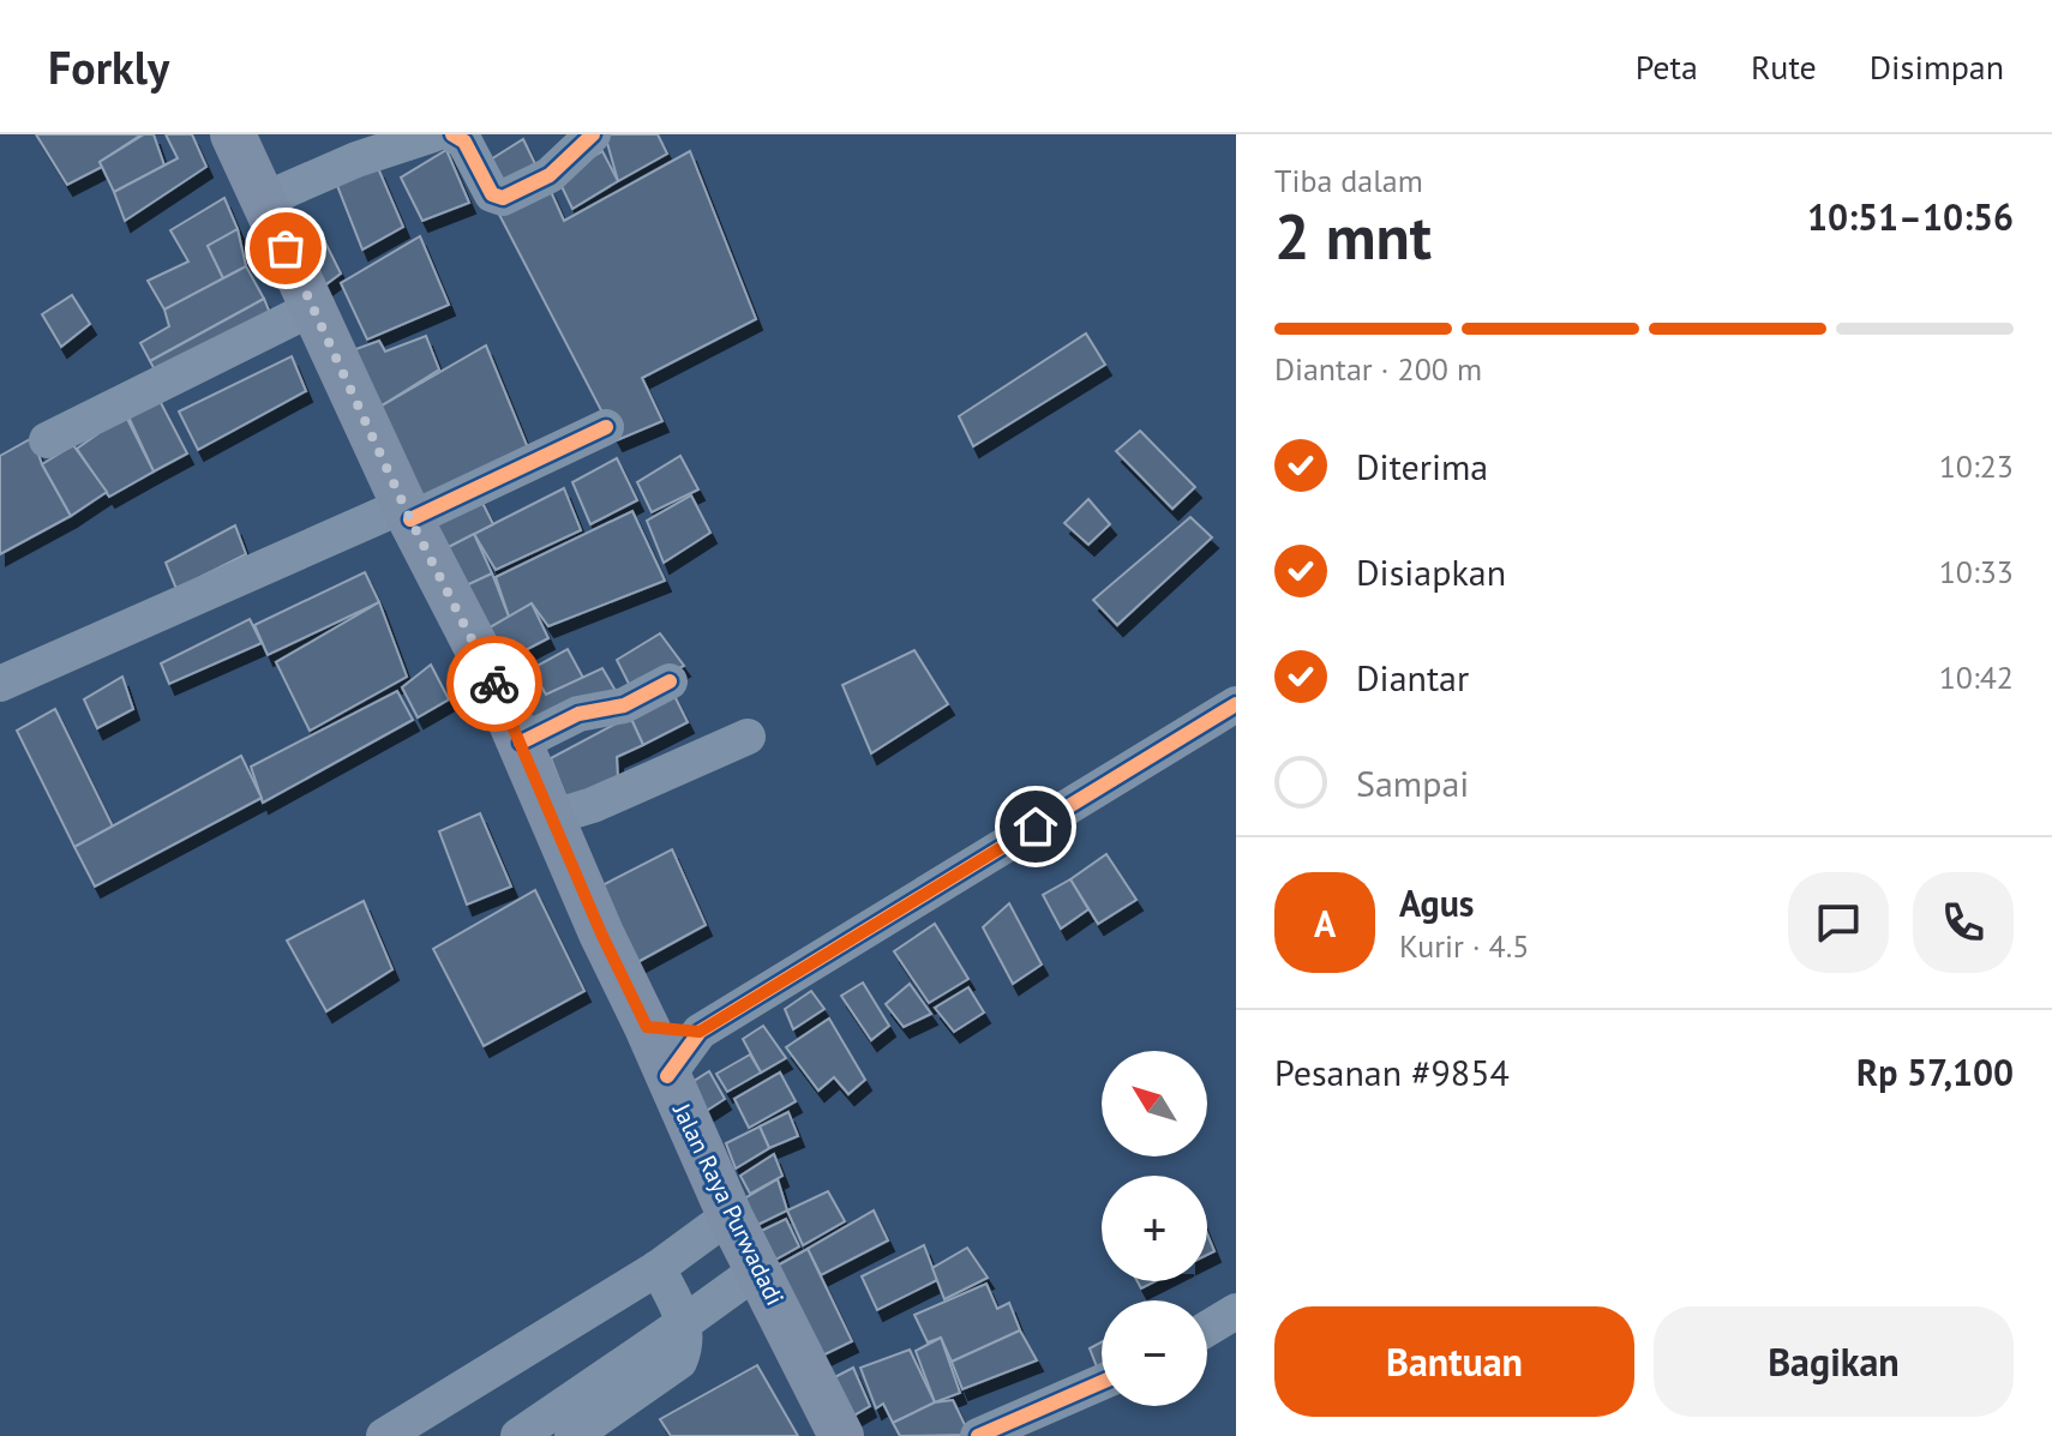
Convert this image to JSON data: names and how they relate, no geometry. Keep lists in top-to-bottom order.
{
  "streets": {
    "main road": ["Jalan Raya Purwadadi"]
  },
  "north": "top left",
  "page": {
    "header": "Forkly",
    "nav": ["Peta", "Rute", "Disimpan"],
    "heading": ["2 mnt", "Tiba dalam", "10:51–10:56"],
    "panel": [
      "Agus",
      "Kurir · 4.5",
      "Pesanan #9854",
      "Rp 57,100"
    ],
    "bar": "Diantar · 200 m",
    "list": [
      ["Diterima", "10:23"],
      ["Disiapkan", "10:33"],
      ["Diantar", "10:42"],
      "Sampai"
    ],
    "round": "A",
    "map_buttons": ["+", "−"],
    "buttons": ["Bantuan", "Bagikan"]
  }
}
